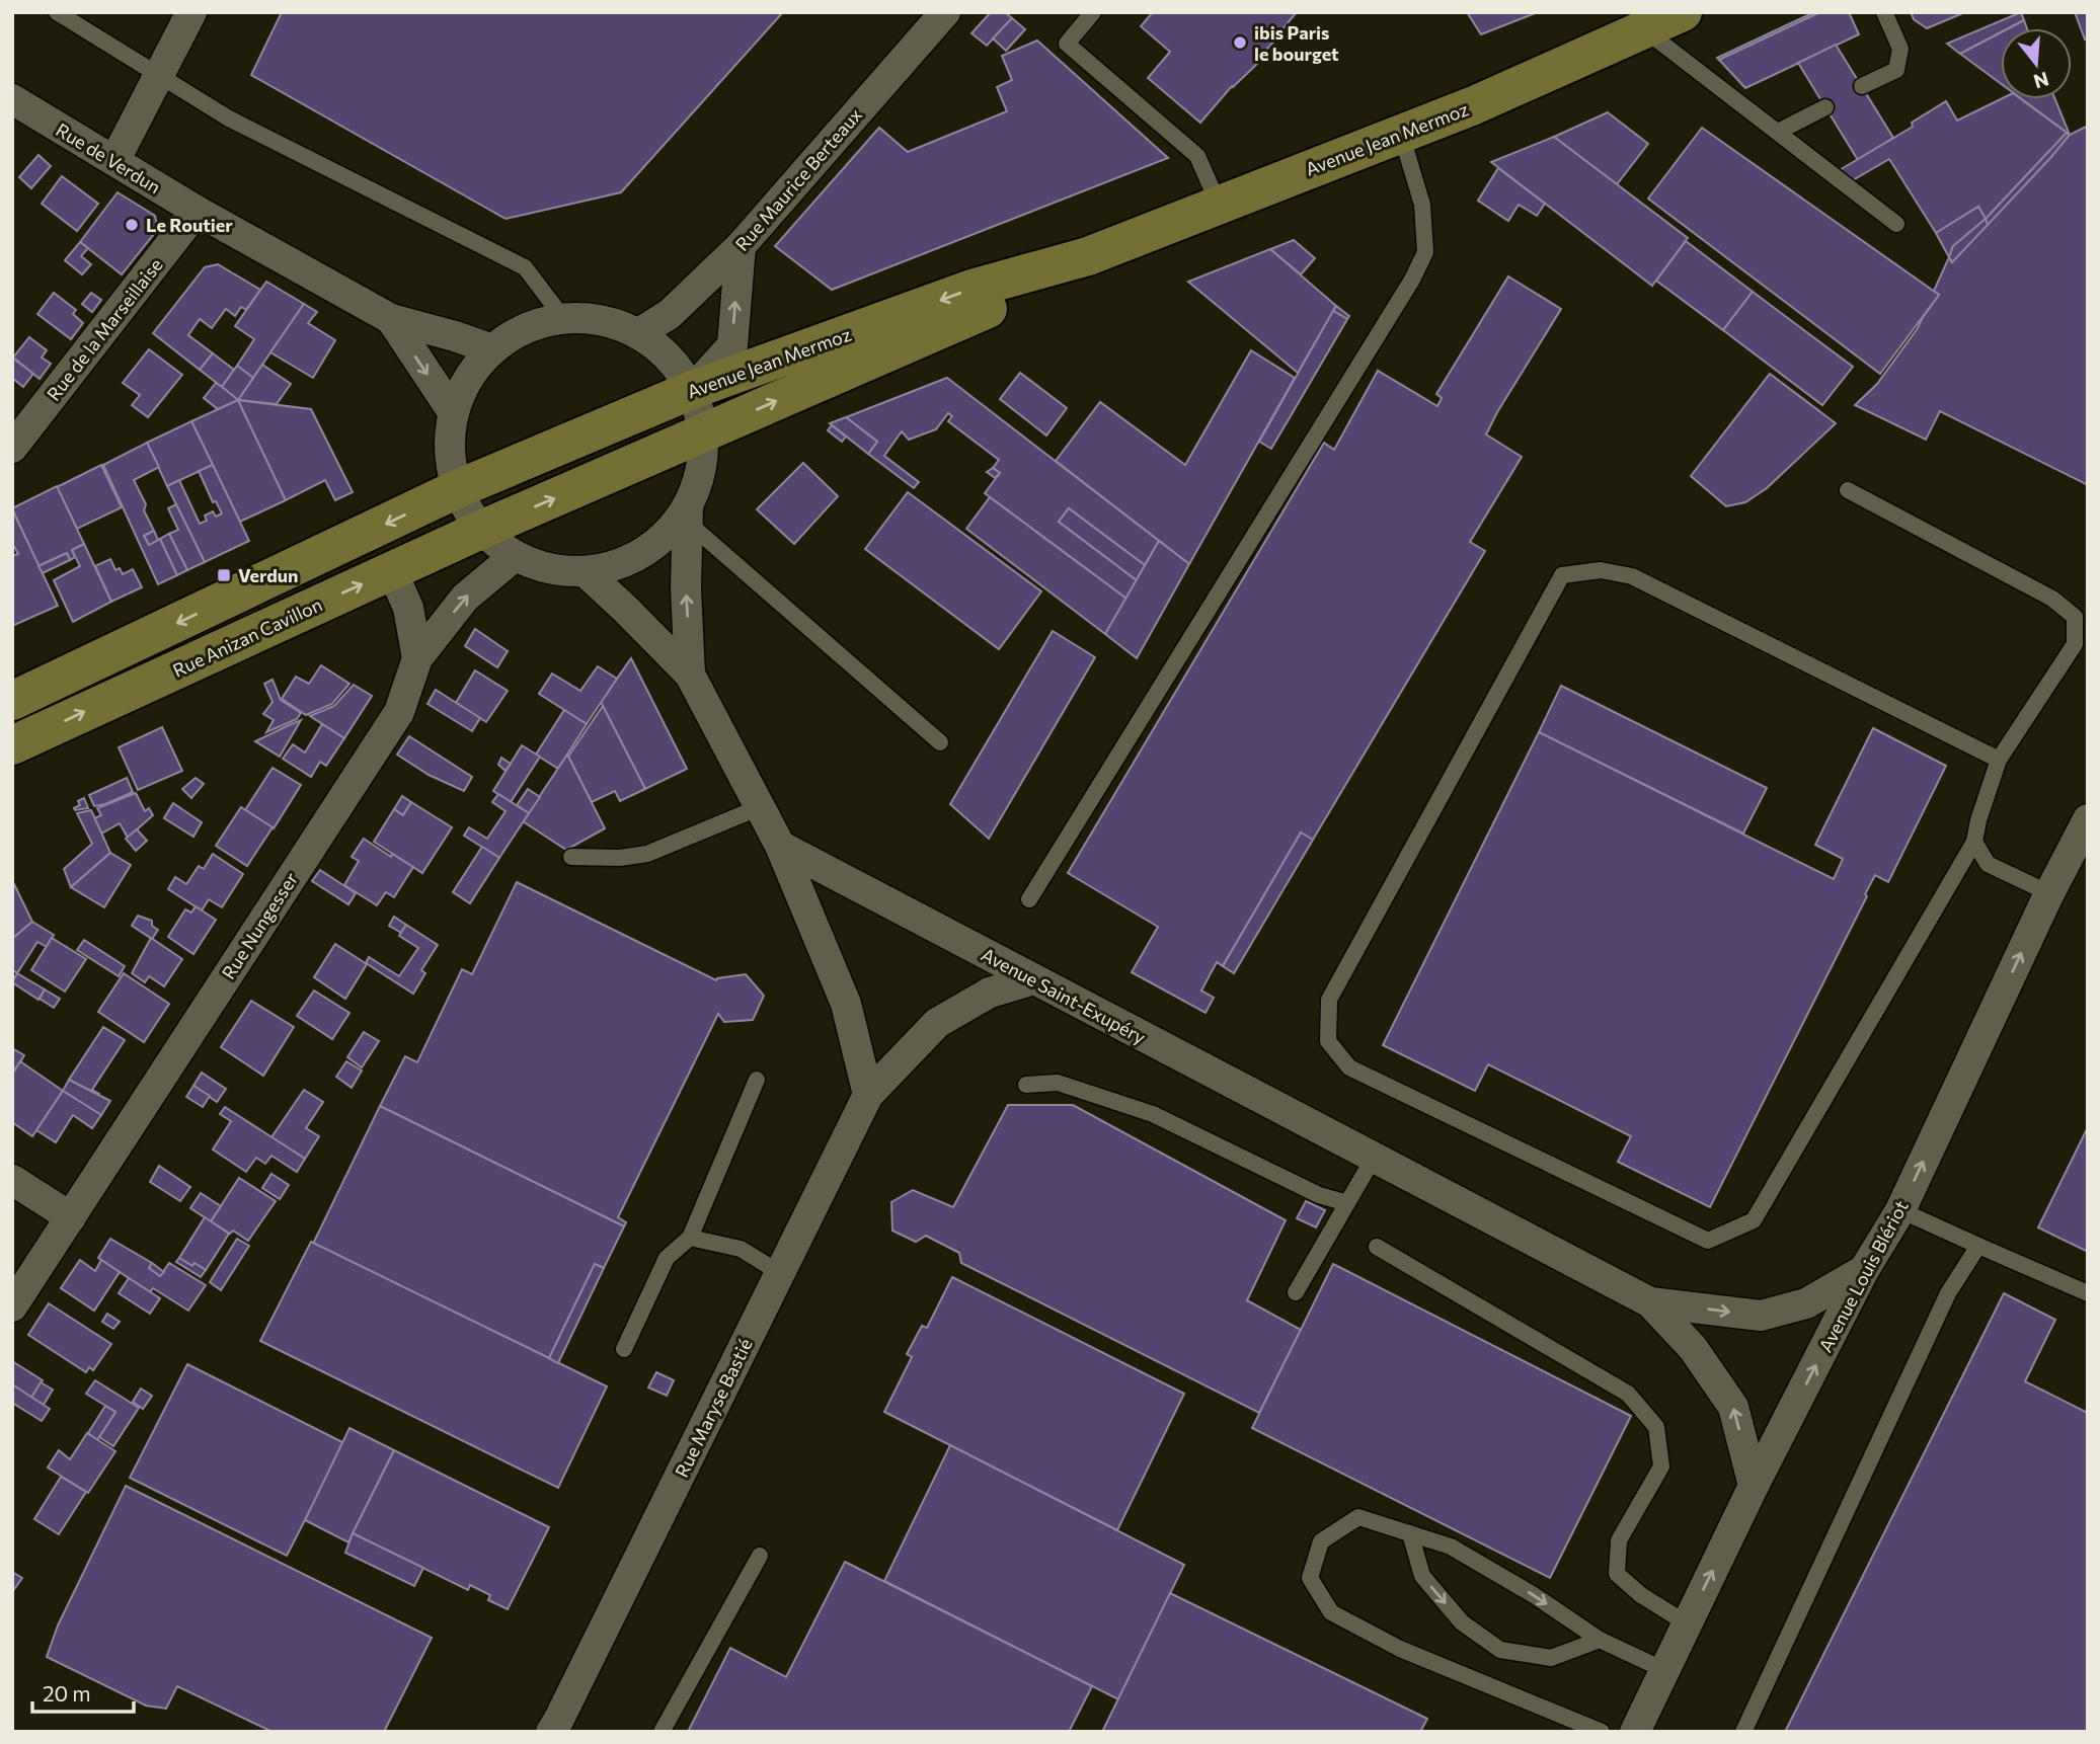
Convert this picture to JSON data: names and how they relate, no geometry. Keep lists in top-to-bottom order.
{
  "streets": {
    "main road": ["Avenue Jean Mermoz", "Rue Anizan Cavillon"],
    "street": [
      "Rue de Verdun",
      "Rue Maurice Berteaux",
      "Rue de la Marseillaise",
      "Rue Nungesser",
      "Avenue Saint-Exupéry",
      "Avenue Louis Blériot",
      "Rue Maryse Bastié"
    ]
  },
  "crossings": [
    ["Avenue Jean Mermoz", "Rue Anizan Cavillon"],
    ["Rue de Verdun", "Rue de la Marseillaise"],
    ["Avenue Saint-Exupéry", "Avenue Louis Blériot"],
    ["Avenue Saint-Exupéry", "Rue Maryse Bastié"]
  ],
  "one_way": ["Avenue Louis Blériot"],
  "places": {
    "other": ["ibis Paris le bourget", "Le Routier"],
    "transit": ["Verdun"]
  },
  "scale_bar": "20 m",
  "north": "bottom"
}
